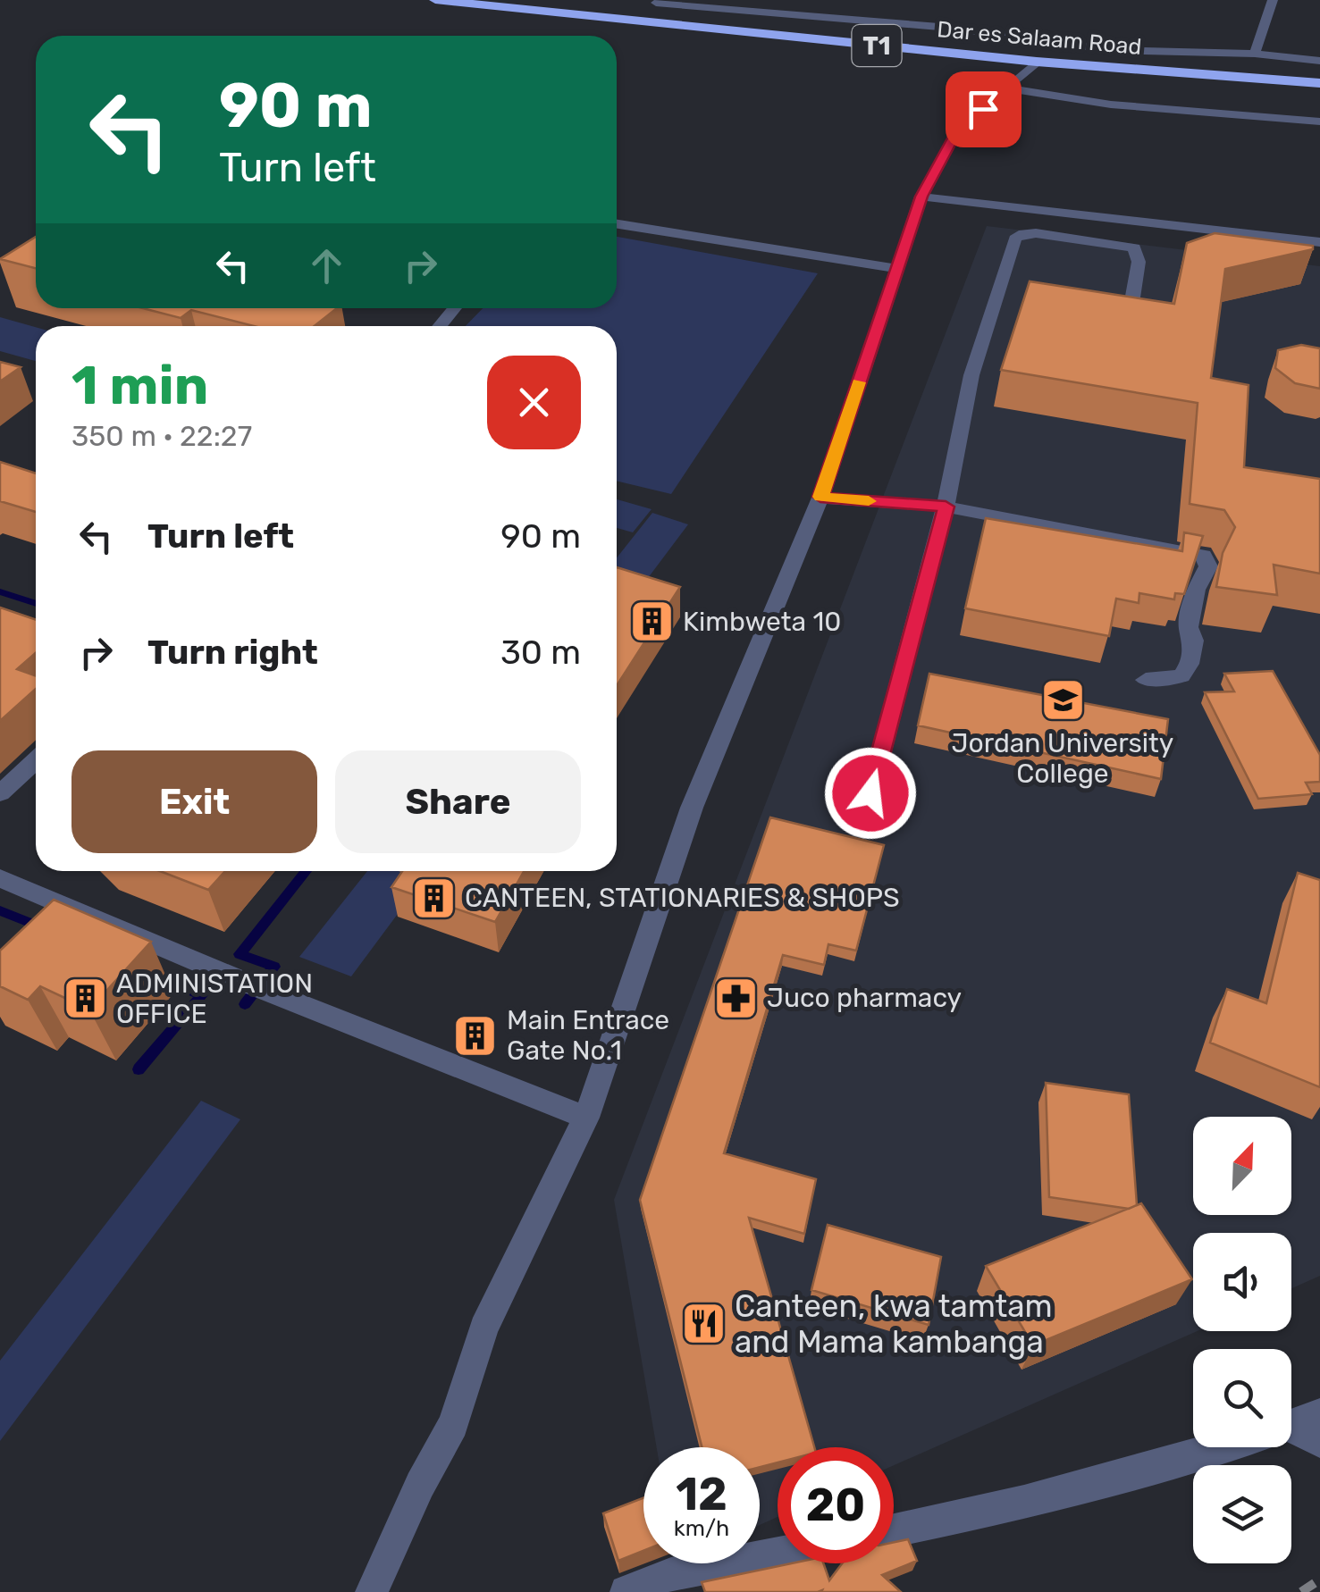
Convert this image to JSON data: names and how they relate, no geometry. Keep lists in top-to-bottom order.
{
  "streets": {
    "highway": ["Dar es Salaam Road", "T1"]
  },
  "places": {
    "building": [
      "Kimbweta 10",
      "CANTEEN, STATIONARIES & SHOPS",
      "ADMINISTATION OFFICE",
      "Main Entrace Gate No.1"
    ],
    "school or university": ["Jordan University College"],
    "pharmacy": ["Juco pharmacy"],
    "restaurant": ["Canteen, kwa tamtam and Mama kambanga"]
  },
  "north": "top right",
  "page": {
    "turn": ["90 m", "Turn left"],
    "heading": ["1 min", "350 m · 22:27"],
    "list": [
      {
        "name": "Turn left",
        "value": "90 m"
      },
      {
        "name": "Turn right",
        "value": "30 m"
      }
    ],
    "buttons": ["Exit", "Share"],
    "speed": "12 km/h",
    "limit": "20"
  }
}
